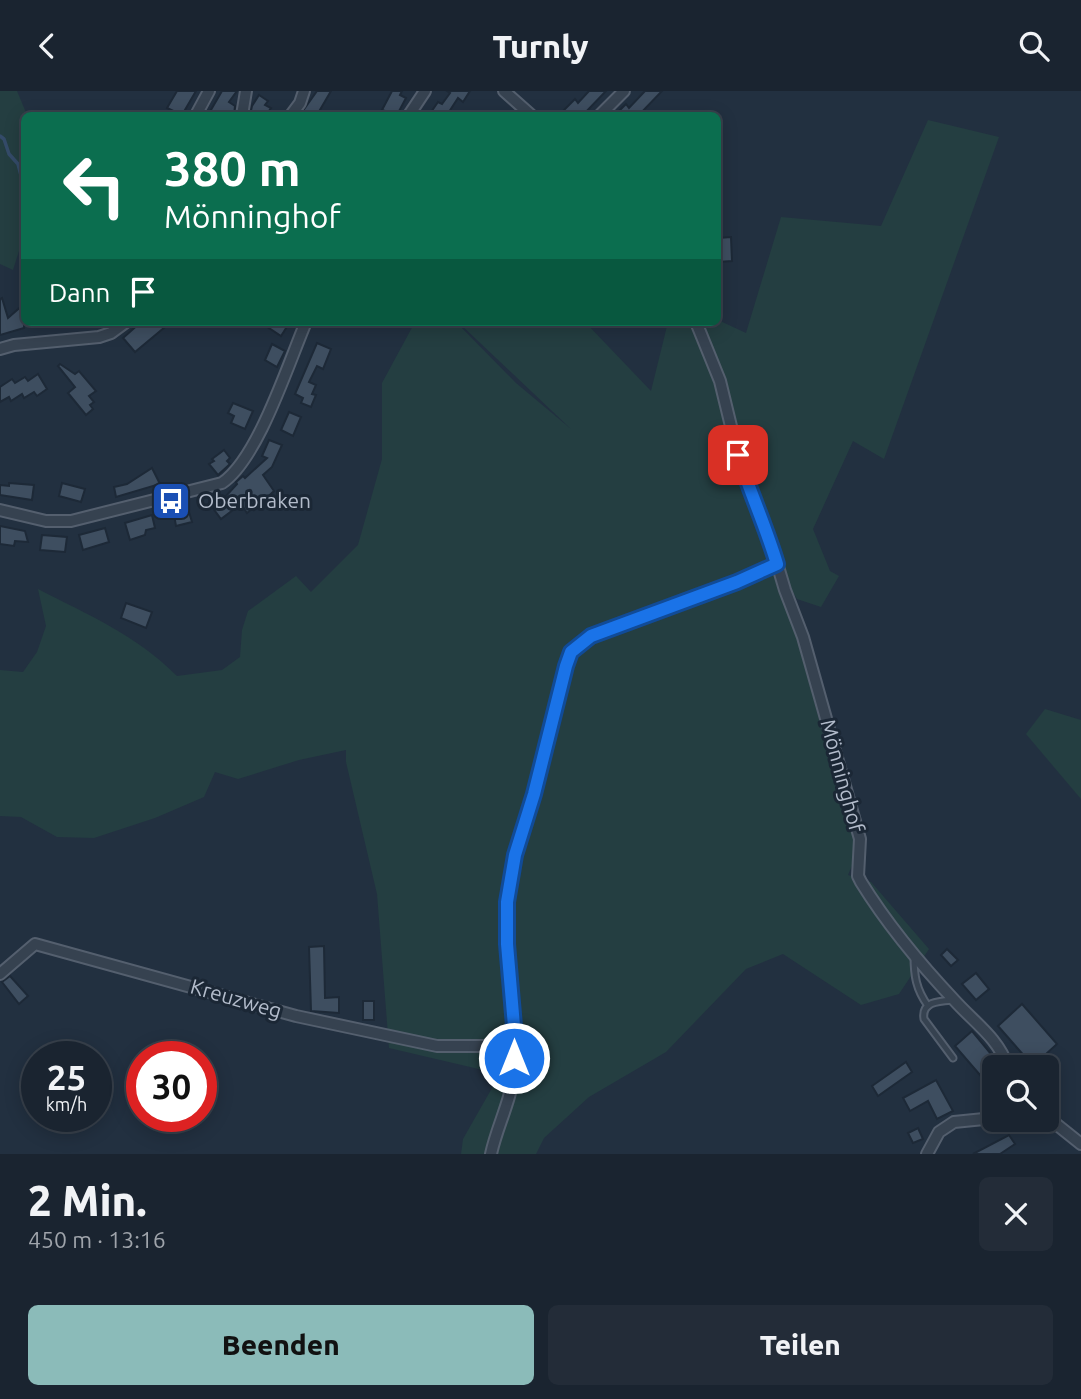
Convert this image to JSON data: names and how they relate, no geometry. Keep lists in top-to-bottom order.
{
  "streets": {
    "street": ["Mönninghof", "Kreuzweg"]
  },
  "places": {
    "bus stop": ["Oberbraken"]
  },
  "page": {
    "header": "Turnly",
    "turn": ["380 m", "Mönninghof"],
    "then": "Dann",
    "speed": "25 km/h",
    "limit": "30",
    "heading": ["2 Min.", "450 m · 13:16"],
    "buttons": ["Beenden", "Teilen"]
  }
}
